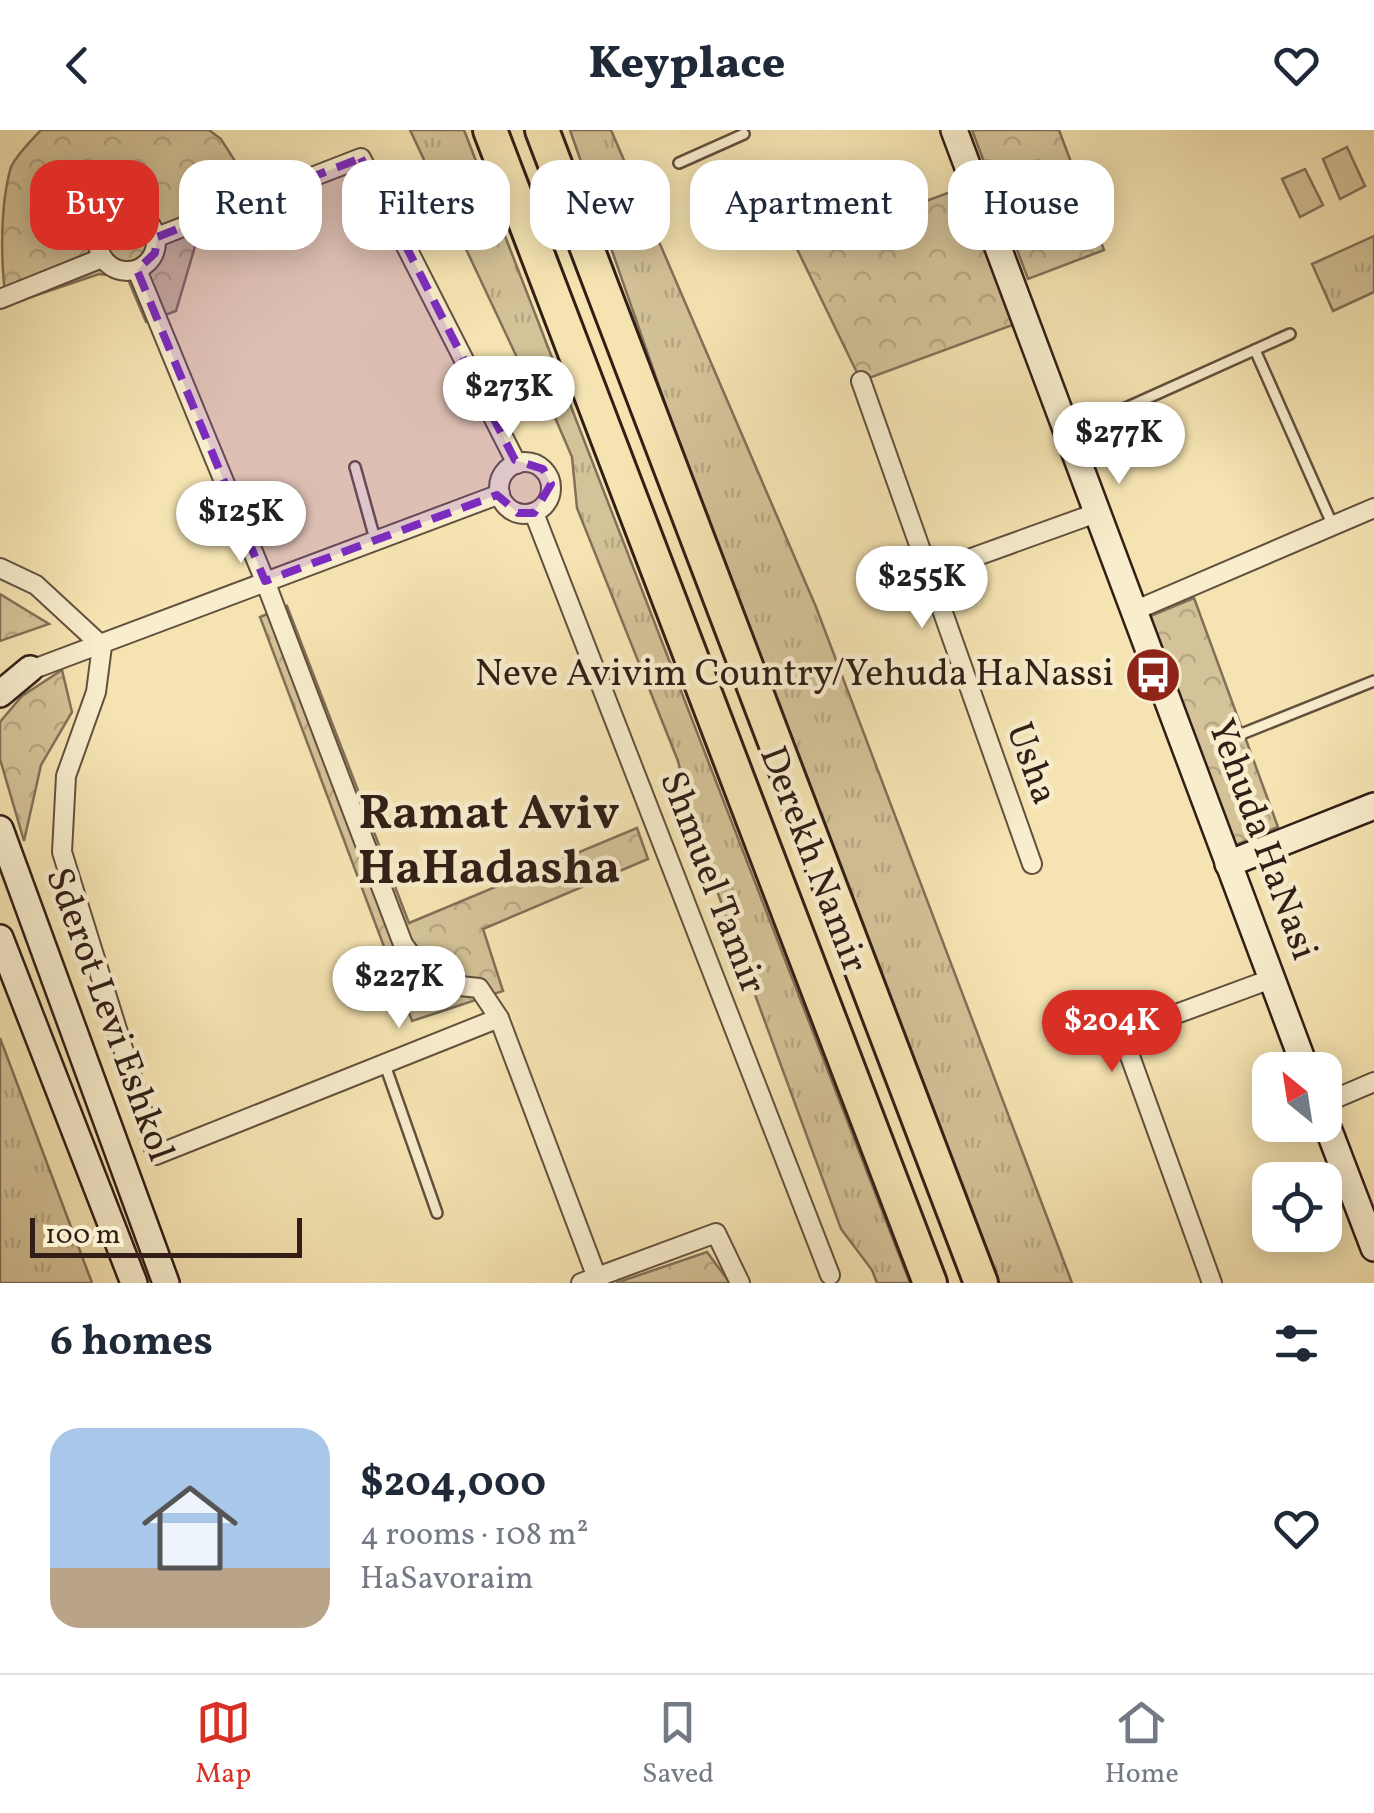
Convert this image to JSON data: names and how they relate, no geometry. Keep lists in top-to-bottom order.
{
  "streets": {
    "highway": ["Derekh Namir"],
    "street": [
      "Usha",
      "Yehuda HaNasi",
      "Shmuel Tamir",
      "Sderot Levi Eshkol"
    ]
  },
  "districts": ["Ramat Aviv HaHadasha"],
  "places": {
    "bus stop": ["Neve Avivim Country/Yehuda HaNassi"]
  },
  "scale_bar": "100 m",
  "north": "top left",
  "page": {
    "header": "Keyplace",
    "chip": [
      "Buy",
      "Rent",
      "Filters",
      "New",
      "Apartment",
      "House"
    ],
    "price": [
      "$273K",
      "$277K",
      "$125K",
      "$255K",
      "$227K",
      "$204K"
    ],
    "scale": "100 m",
    "heading": "6 homes",
    "list": [
      {
        "name": "$204,000",
        "note": "4 rooms · 108 m² · HaSavoraim"
      }
    ],
    "tabs": ["Map", "Saved", "Home"]
  }
}
